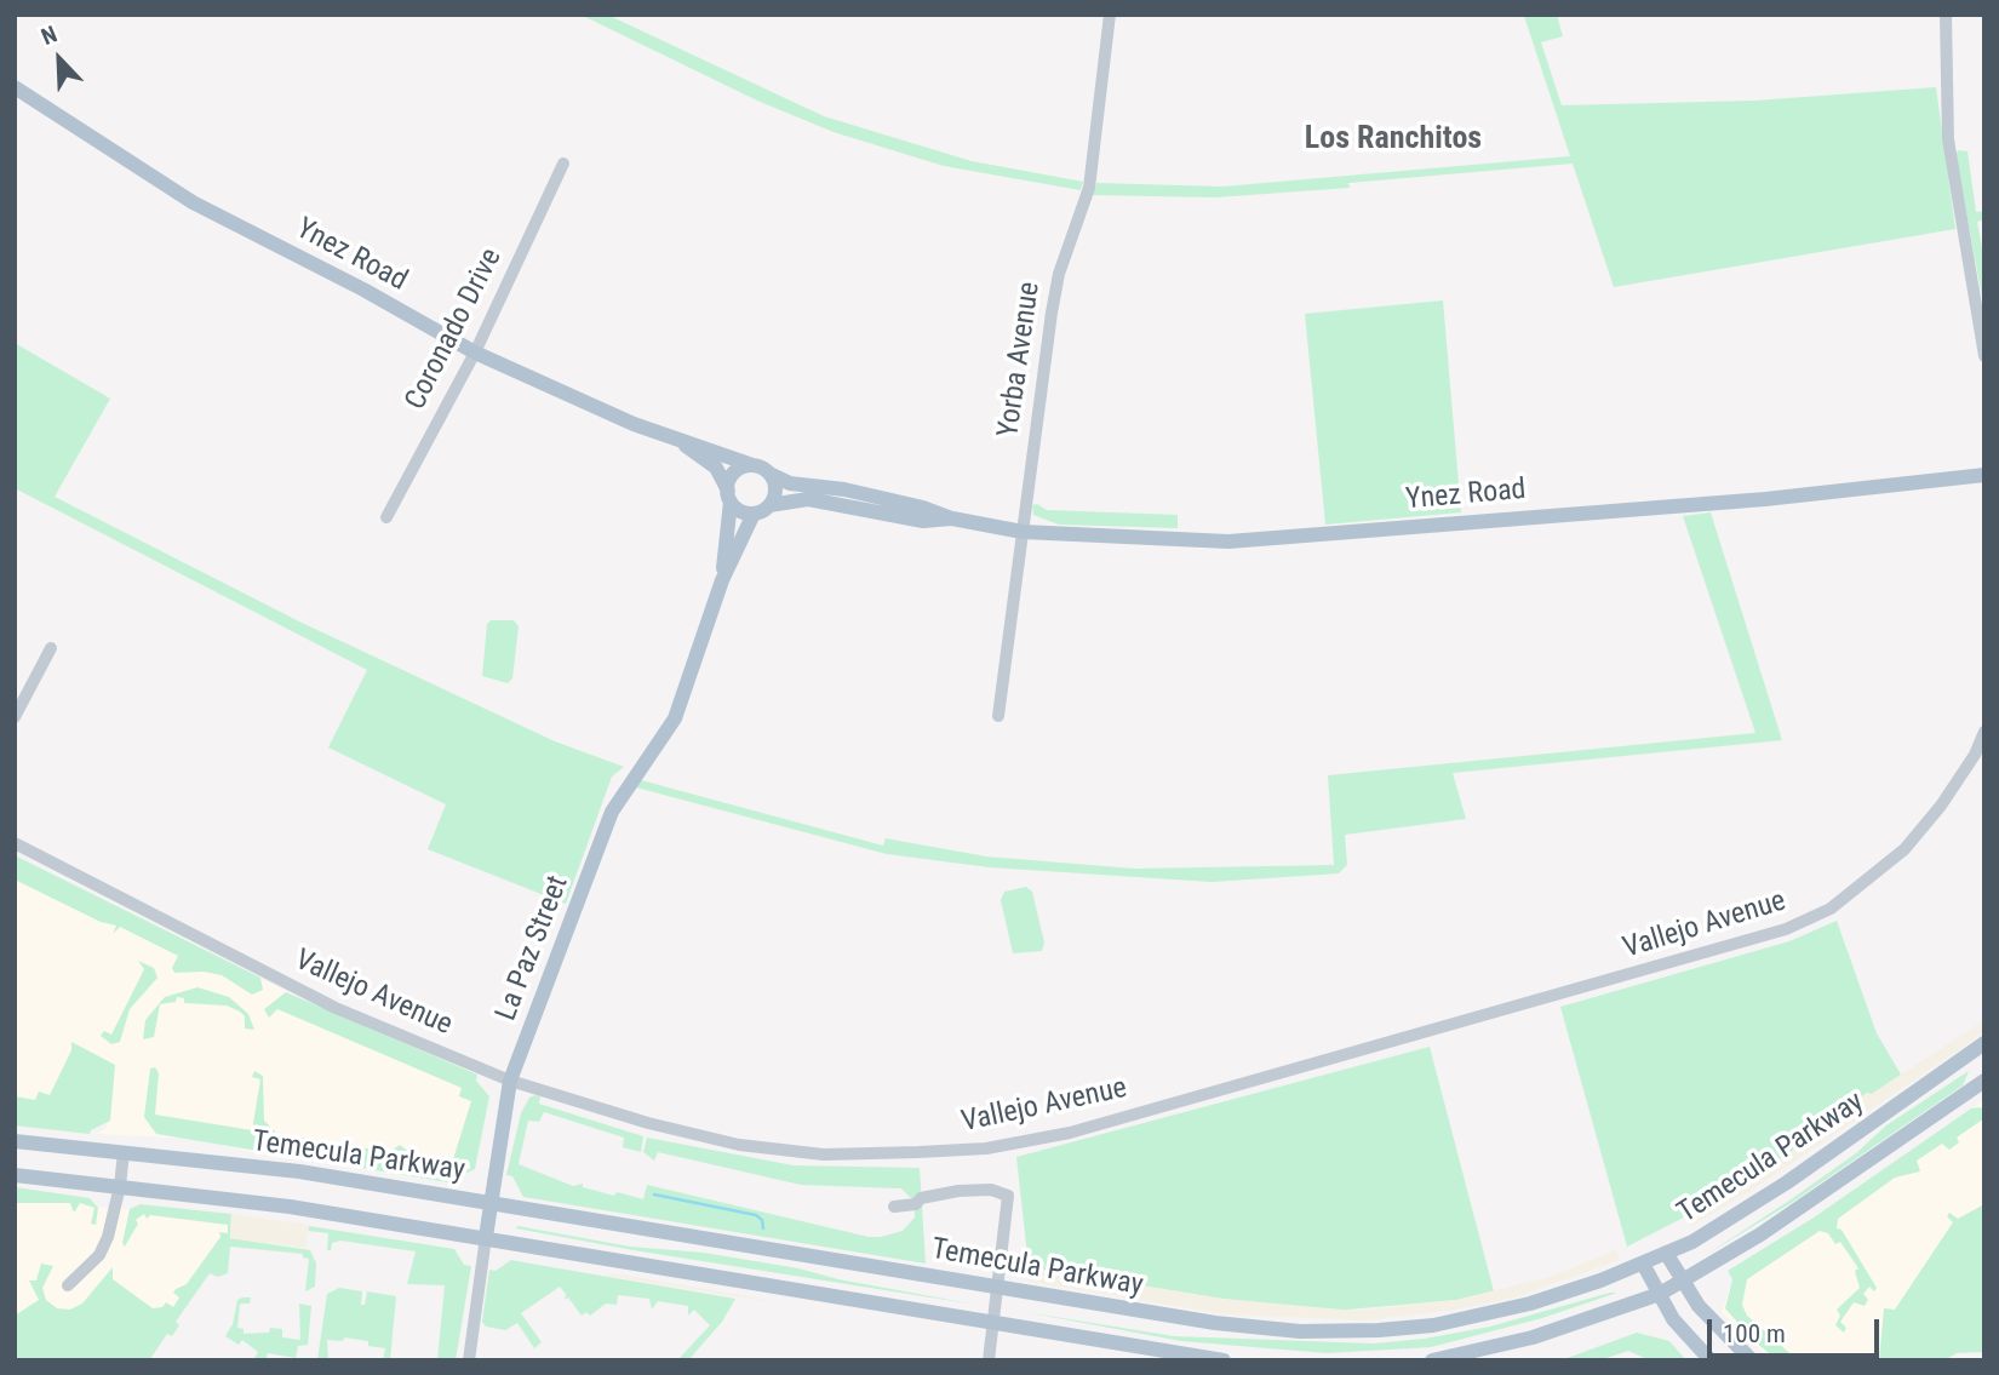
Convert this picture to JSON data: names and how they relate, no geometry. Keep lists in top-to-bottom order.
{
  "streets": {
    "main road": ["Ynez Road", "La Paz Street", "Temecula Parkway"],
    "street": ["Coronado Drive", "Yorba Avenue", "Vallejo Avenue"]
  },
  "crossings": [
    ["Ynez Road", "Coronado Drive"],
    ["Ynez Road", "Yorba Avenue"],
    ["Ynez Road", "La Paz Street"],
    ["Vallejo Avenue", "La Paz Street"],
    ["La Paz Street", "Temecula Parkway"]
  ],
  "districts": ["Los Ranchitos"],
  "scale_bar": "100 m",
  "north": "top left"
}
